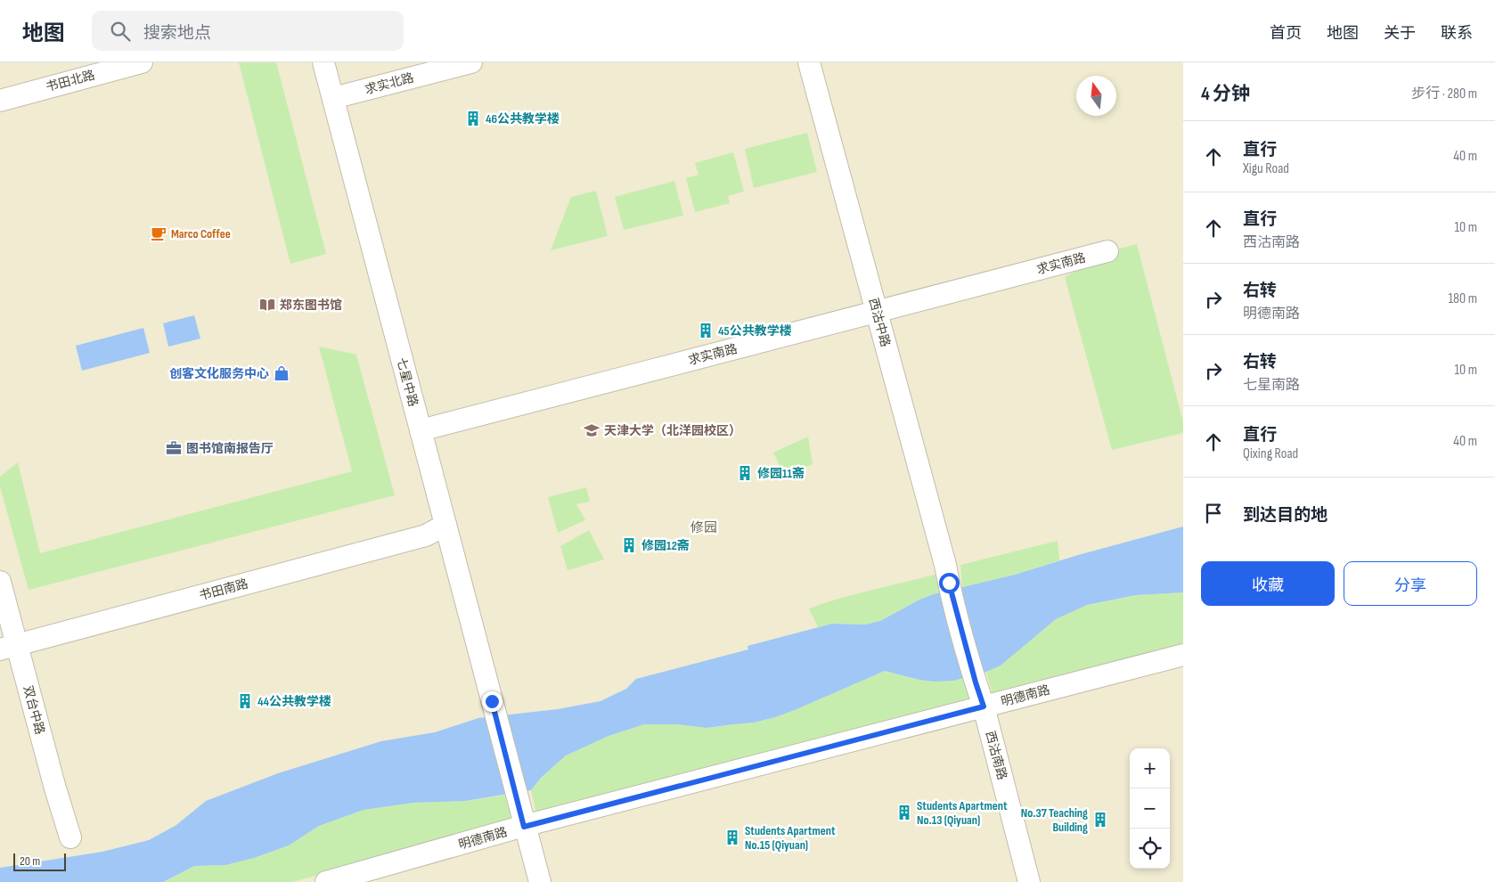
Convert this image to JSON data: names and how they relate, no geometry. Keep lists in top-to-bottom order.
{
  "streets": {
    "street": [
      "书田北路",
      "求实北路",
      "求实南路",
      "西沽中路",
      "七星中路",
      "书田南路",
      "明德南路",
      "双台中路",
      "西沽南路"
    ]
  },
  "crossings": [
    ["求实北路", "七星中路"],
    ["求实南路", "西沽中路"],
    ["求实南路", "七星中路"],
    ["西沽中路", "西沽南路"],
    ["七星中路", "书田南路"],
    ["七星中路", "明德南路"],
    ["书田南路", "双台中路"],
    ["明德南路", "西沽南路"]
  ],
  "districts": ["修园"],
  "places": {
    "building": [
      "46公共教学楼",
      "45公共教学楼",
      "修园11斋",
      "修园12斋",
      "44公共教学楼",
      "Students Apartment No.13 (Qiyuan)",
      "No.37 Teaching Building",
      "Students Apartment No.15 (Qiyuan)"
    ],
    "cafe": ["Marco Coffee"],
    "library": ["郑东图书馆"],
    "shop": ["创客文化服务中心"],
    "school or university": ["天津大学（北洋园校区）"],
    "office": ["图书馆南报告厅"]
  },
  "scale_bar": "20 m",
  "north": "top",
  "page": {
    "header": "地图",
    "search": "搜索地点",
    "nav": [
      "首页",
      "地图",
      "关于",
      "联系"
    ],
    "heading": ["4 分钟", "步行 · 280 m"],
    "list": [
      ["直行", "Xigu Road", "40 m"],
      ["直行", "西沽南路", "10 m"],
      ["右转", "明德南路", "180 m"],
      ["右转", "七星南路", "10 m"],
      ["直行", "Qixing Road", "40 m"],
      "到达目的地"
    ],
    "buttons": ["收藏", "分享"],
    "map_buttons": ["+", "−"],
    "scale": "20 m"
  }
}
